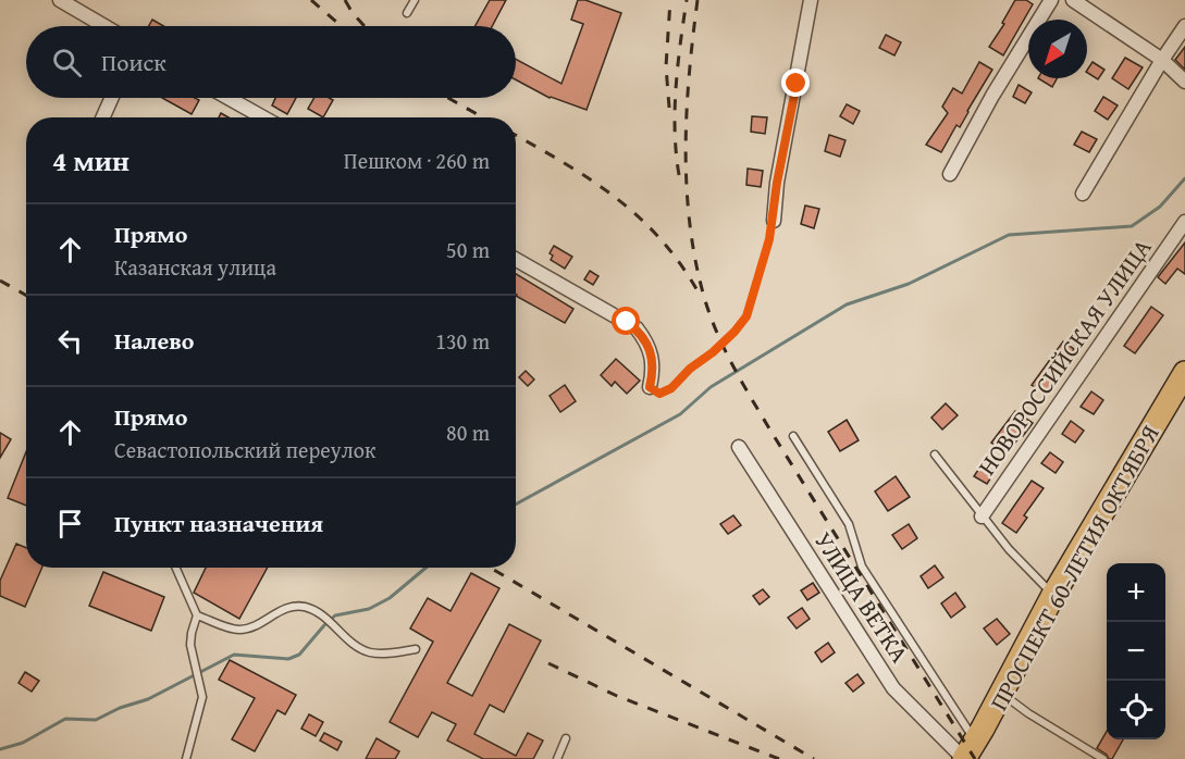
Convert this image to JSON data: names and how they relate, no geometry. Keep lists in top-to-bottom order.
{
  "streets": {
    "highway": ["ПРОСПЕКТ 60-ЛЕТИЯ ОКТЯБРЯ"],
    "street": ["НОВОРОССИЙСКАЯ УЛИЦА", "УЛИЦА ВЕТКА"]
  },
  "crossings": [
    ["ПРОСПЕКТ 60-ЛЕТИЯ ОКТЯБРЯ", "УЛИЦА ВЕТКА"]
  ],
  "north": "bottom left",
  "page": {
    "search": "Поиск",
    "heading": ["4 мин", "Пешком · 260 m"],
    "list": [
      ["Прямо", "Казанская улица", "50 m"],
      ["Налево", "130 m"],
      ["Прямо", "Севастопольский переулок", "80 m"],
      "Пункт назначения"
    ],
    "map_buttons": ["+", "−"]
  }
}
